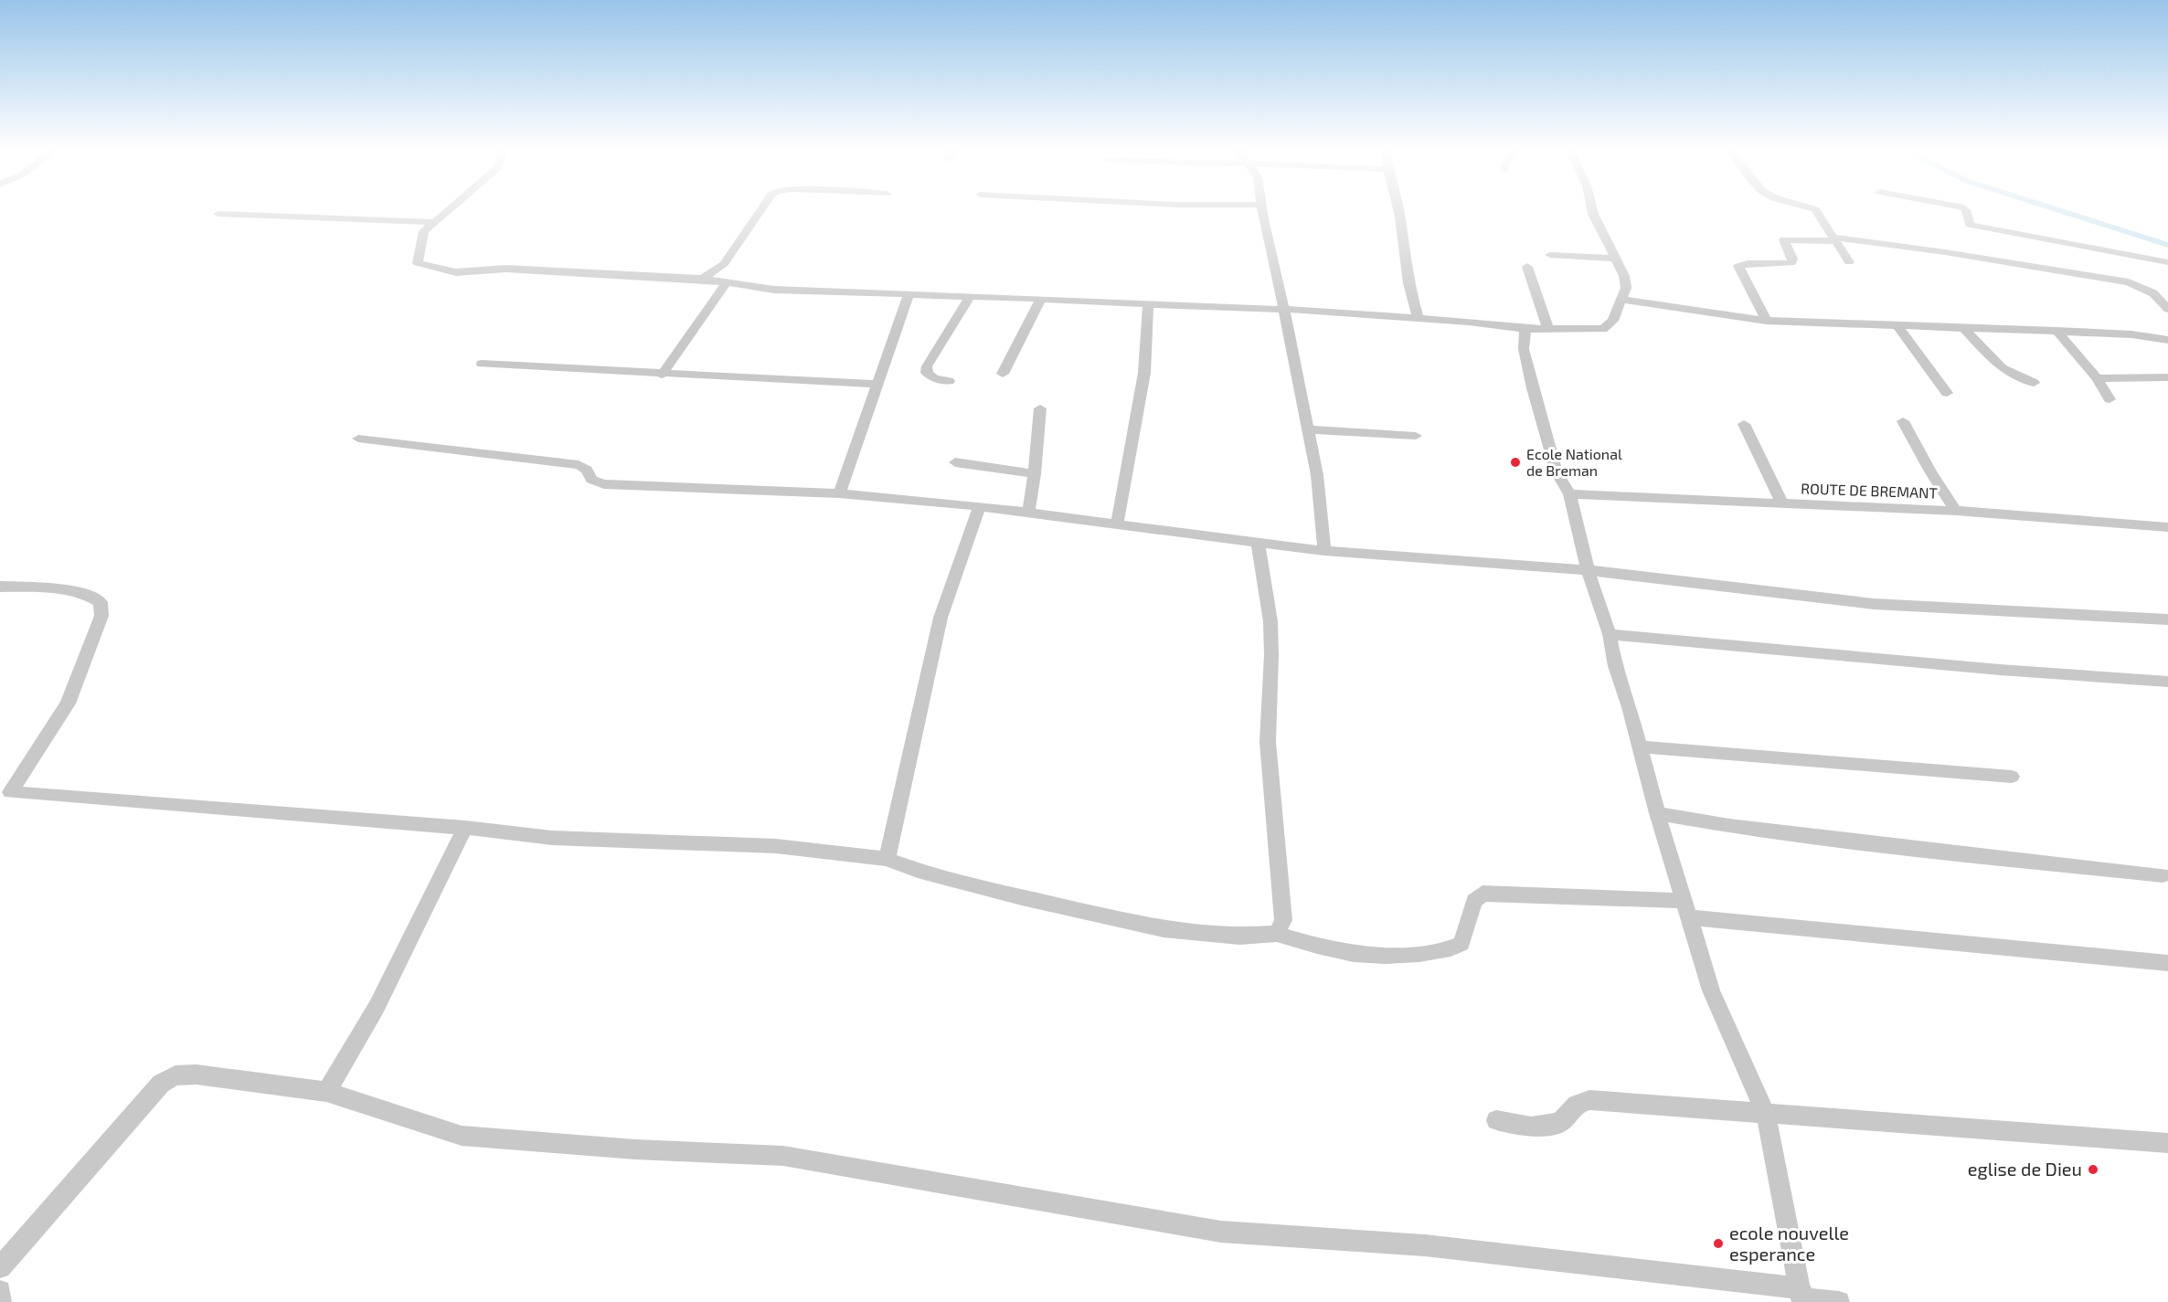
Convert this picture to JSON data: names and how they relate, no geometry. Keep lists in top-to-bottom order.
{
  "streets": {
    "street": ["ROUTE DE BREMANT"]
  },
  "places": ["Ecole National de Breman", "eglise de Dieu", "ecole nouvelle esperance"]
}
